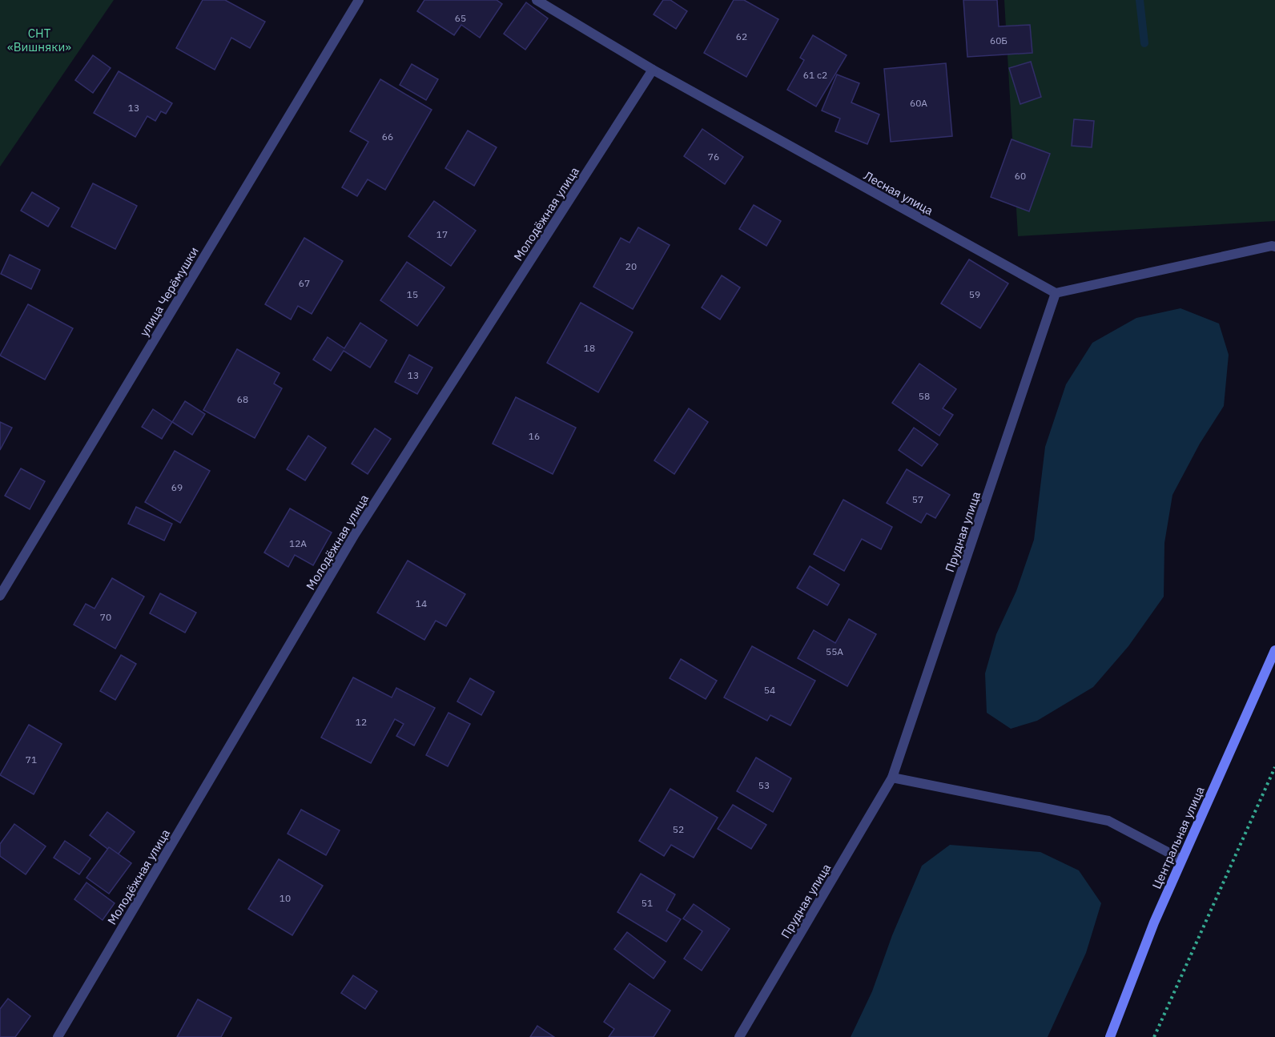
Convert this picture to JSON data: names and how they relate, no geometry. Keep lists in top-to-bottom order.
{
  "streets": {
    "street": [
      "Лесная улица",
      "Молодёжная улица",
      "улица Черёмушки",
      "Прудная улица",
      "Центральная улица"
    ]
  },
  "crossings": [
    ["Лесная улица", "Молодёжная улица"],
    ["Лесная улица", "Прудная улица"]
  ],
  "parks": ["СНТ «Вишняки»"],
  "house_numbers": [
    "65",
    "62",
    "60Б",
    "61 с2",
    "60А",
    "13",
    "66",
    "76",
    "60",
    "17",
    "20",
    "67",
    "15",
    "59",
    "18",
    "13",
    "58",
    "68",
    "16",
    "69",
    "57",
    "12А",
    "14",
    "70",
    "55А",
    "54",
    "12",
    "71",
    "53",
    "52",
    "10",
    "51"
  ]
}
